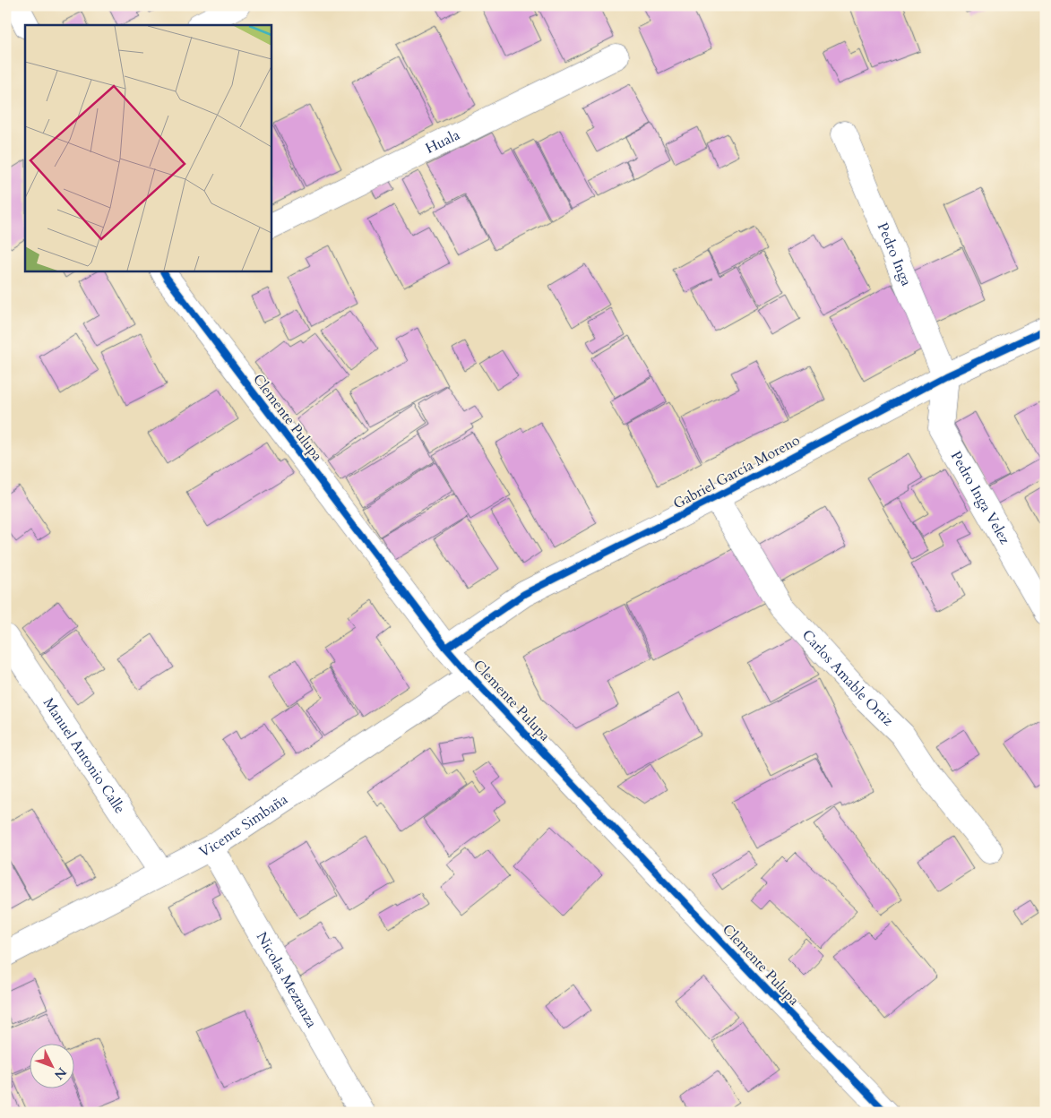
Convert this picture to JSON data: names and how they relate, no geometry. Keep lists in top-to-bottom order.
{
  "streets": {
    "street": [
      "Huala",
      "Pedro Inga",
      "Clemente Pulupa",
      "Gabriel García Moreno",
      "Pedro Inga Velez",
      "Carlos Amable Ortiz",
      "Manuel Antonio Calle",
      "Vicente Simbaña",
      "Nicolas Meztanza"
    ]
  },
  "crossings": [
    ["Pedro Inga", "Gabriel García Moreno"],
    ["Pedro Inga", "Pedro Inga Velez"],
    ["Clemente Pulupa", "Gabriel García Moreno"],
    ["Clemente Pulupa", "Vicente Simbaña"],
    ["Gabriel García Moreno", "Pedro Inga Velez"],
    ["Gabriel García Moreno", "Carlos Amable Ortiz"],
    ["Manuel Antonio Calle", "Vicente Simbaña"],
    ["Vicente Simbaña", "Nicolas Meztanza"]
  ],
  "north": "bottom right"
}
